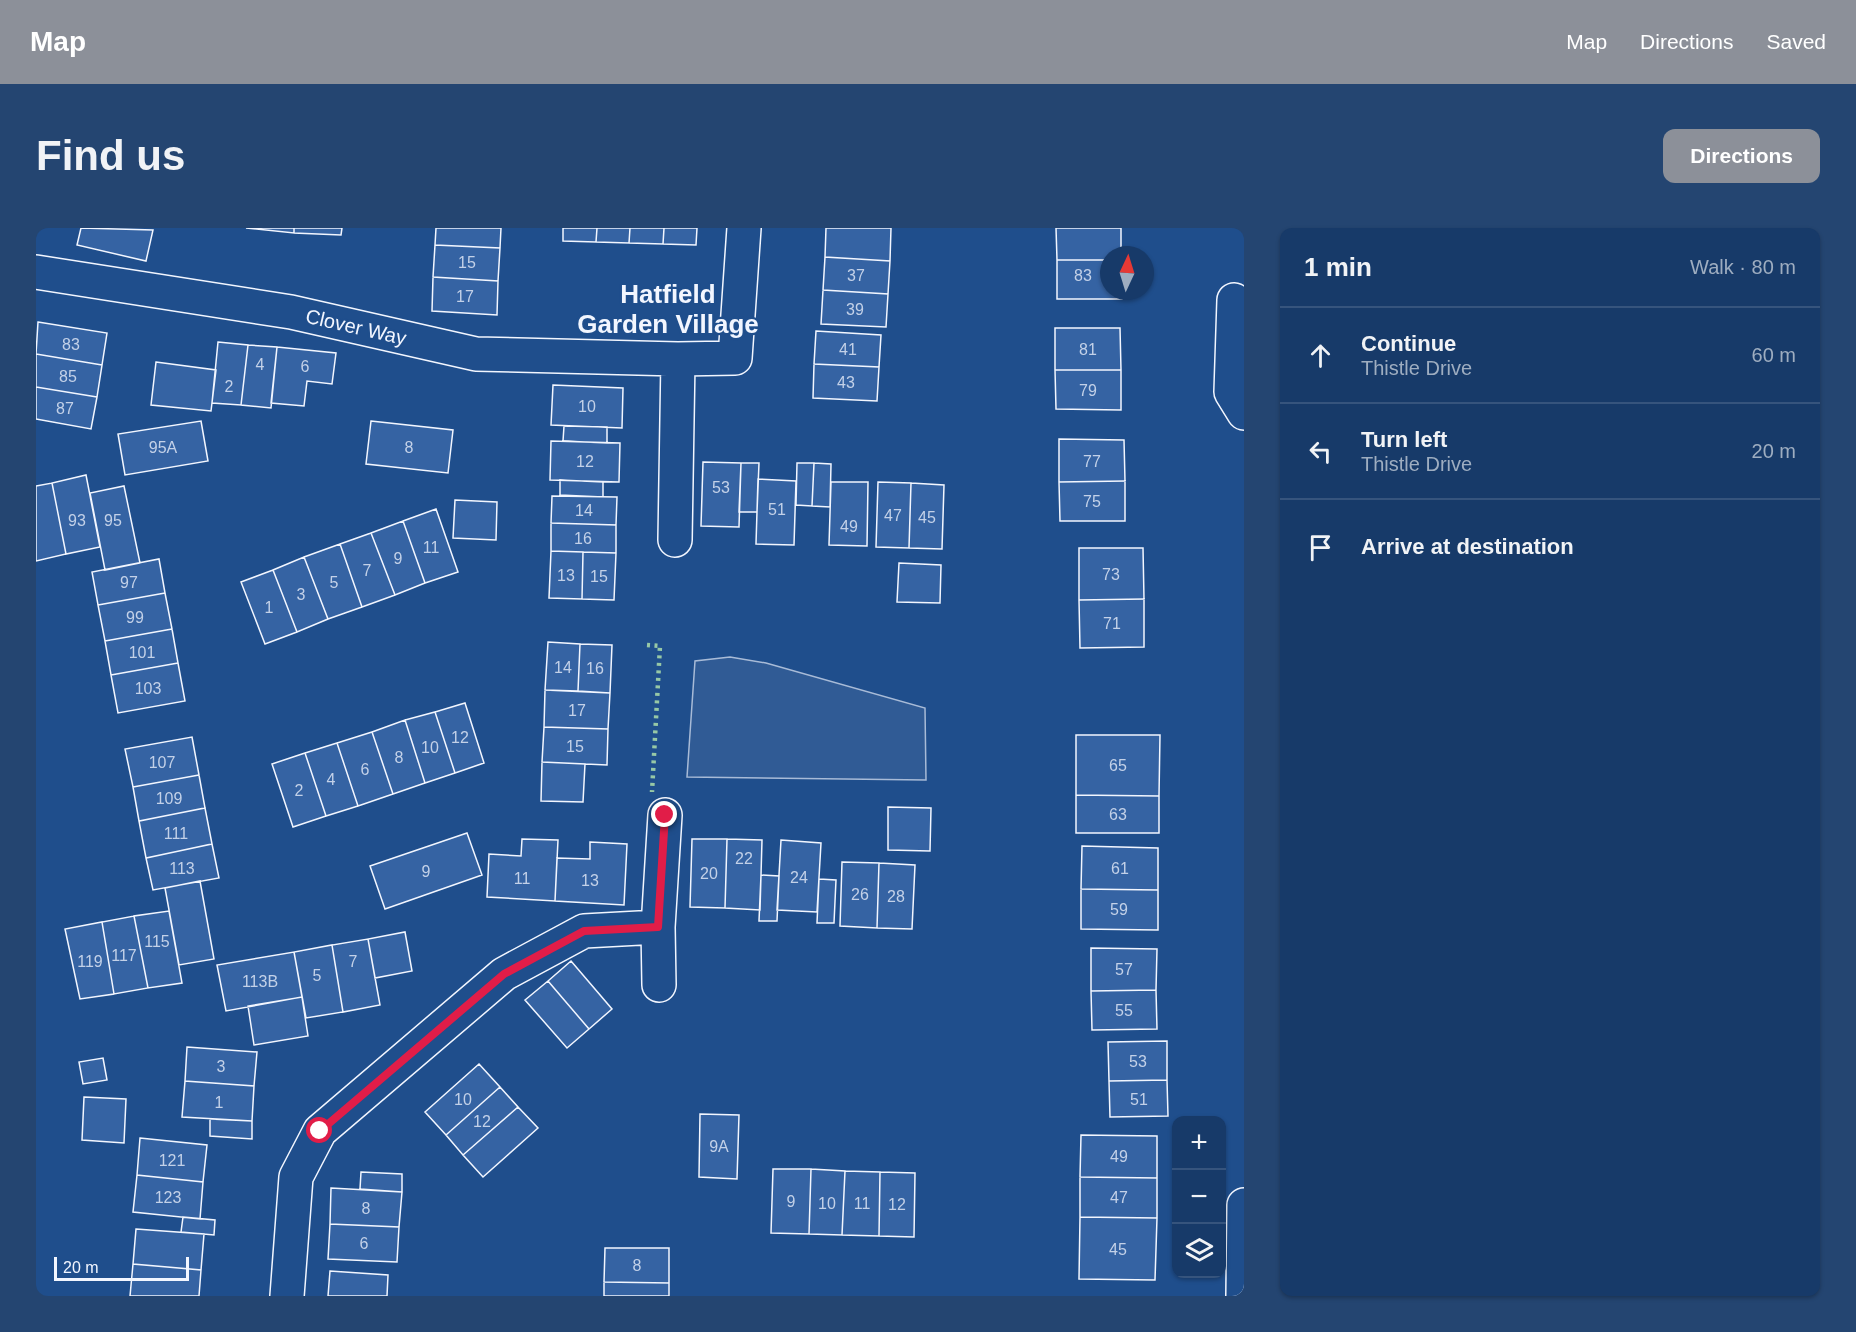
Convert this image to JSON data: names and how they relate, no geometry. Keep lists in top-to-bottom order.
{
  "streets": {
    "street": ["Clover Way"]
  },
  "districts": ["Hatfield Garden Village"],
  "house_numbers": [
    "15",
    "37",
    "83",
    "17",
    "39",
    "83",
    "41",
    "81",
    "4",
    "6",
    "85",
    "43",
    "2",
    "79",
    "10",
    "87",
    "95A",
    "8",
    "12",
    "77",
    "53",
    "75",
    "51",
    "14",
    "47",
    "45",
    "93",
    "95",
    "49",
    "16",
    "11",
    "9",
    "7",
    "73",
    "13",
    "15",
    "97",
    "5",
    "3",
    "1",
    "99",
    "71",
    "101",
    "14",
    "16",
    "103",
    "17",
    "12",
    "15",
    "10",
    "8",
    "107",
    "65",
    "6",
    "4",
    "2",
    "109",
    "63",
    "111",
    "22",
    "113",
    "61",
    "9",
    "20",
    "24",
    "11",
    "13",
    "26",
    "28",
    "59",
    "115",
    "117",
    "119",
    "7",
    "57",
    "5",
    "113B",
    "55",
    "53",
    "3",
    "10",
    "51",
    "1",
    "12",
    "9A",
    "49",
    "121",
    "123",
    "47",
    "9",
    "10",
    "11",
    "12",
    "8",
    "6",
    "45",
    "8"
  ],
  "scale_bar": "20 m",
  "north": "top",
  "page": {
    "header": "Map",
    "nav": ["Map", "Directions", "Saved"],
    "buttons": "Directions",
    "title": "Find us",
    "heading": ["1 min", "Walk · 80 m"],
    "list": [
      ["Continue", "Thistle Drive", "60 m"],
      ["Turn left", "Thistle Drive", "20 m"],
      "Arrive at destination"
    ],
    "map_buttons": ["+", "−"],
    "scale": "20 m"
  }
}
